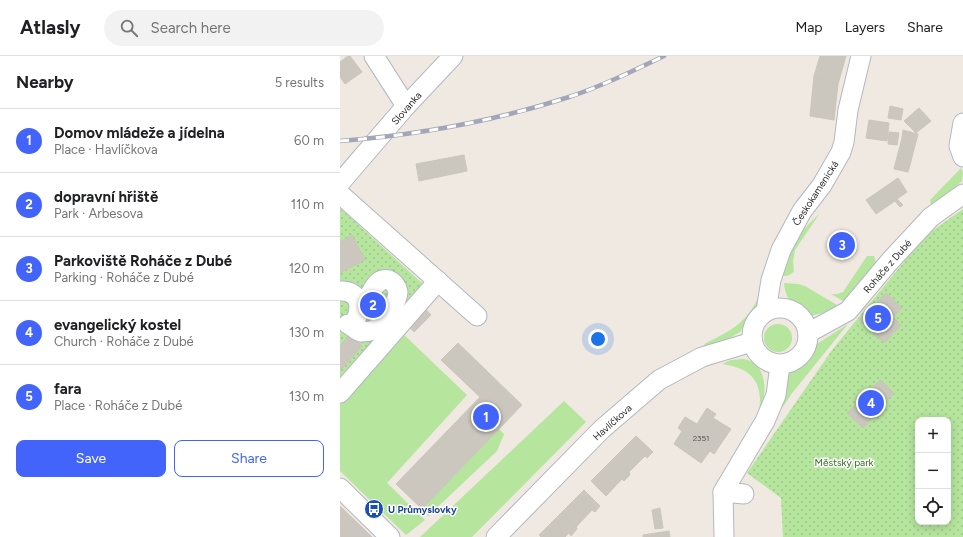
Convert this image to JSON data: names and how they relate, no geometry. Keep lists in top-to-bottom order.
{
  "streets": {
    "street": [
      "Slovanka",
      "Českokamenická",
      "Roháče z Dubé",
      "Havlíčkova"
    ]
  },
  "crossings": [
    ["Českokamenická", "Roháče z Dubé"],
    ["Českokamenická", "Havlíčkova"],
    ["Roháče z Dubé", "Havlíčkova"]
  ],
  "parks": ["Městský park"],
  "places": {
    "bus stop": ["U Průmyslovky"]
  },
  "house_numbers": ["2351"],
  "page": {
    "header": "Atlasly",
    "search": "Search here",
    "nav": ["Map", "Layers", "Share"],
    "heading": ["Nearby", "5 results"],
    "list": [
      {
        "mark": "1",
        "name": "Domov mládeže a jídelna",
        "note": "Place · Havlíčkova",
        "value": "60 m"
      },
      {
        "mark": "2",
        "name": "dopravní hřiště",
        "note": "Park · Arbesova",
        "value": "110 m"
      },
      {
        "mark": "3",
        "name": "Parkoviště Roháče z Dubé",
        "note": "Parking · Roháče z Dubé",
        "value": "120 m"
      },
      {
        "mark": "4",
        "name": "evangelický kostel",
        "note": "Church · Roháče z Dubé",
        "value": "130 m"
      },
      {
        "mark": "5",
        "name": "fara",
        "note": "Place · Roháče z Dubé",
        "value": "130 m"
      }
    ],
    "pins": [
      "3",
      "2",
      "5",
      "4",
      "1"
    ],
    "map_buttons": ["+", "−"],
    "buttons": ["Save", "Share"]
  }
}
